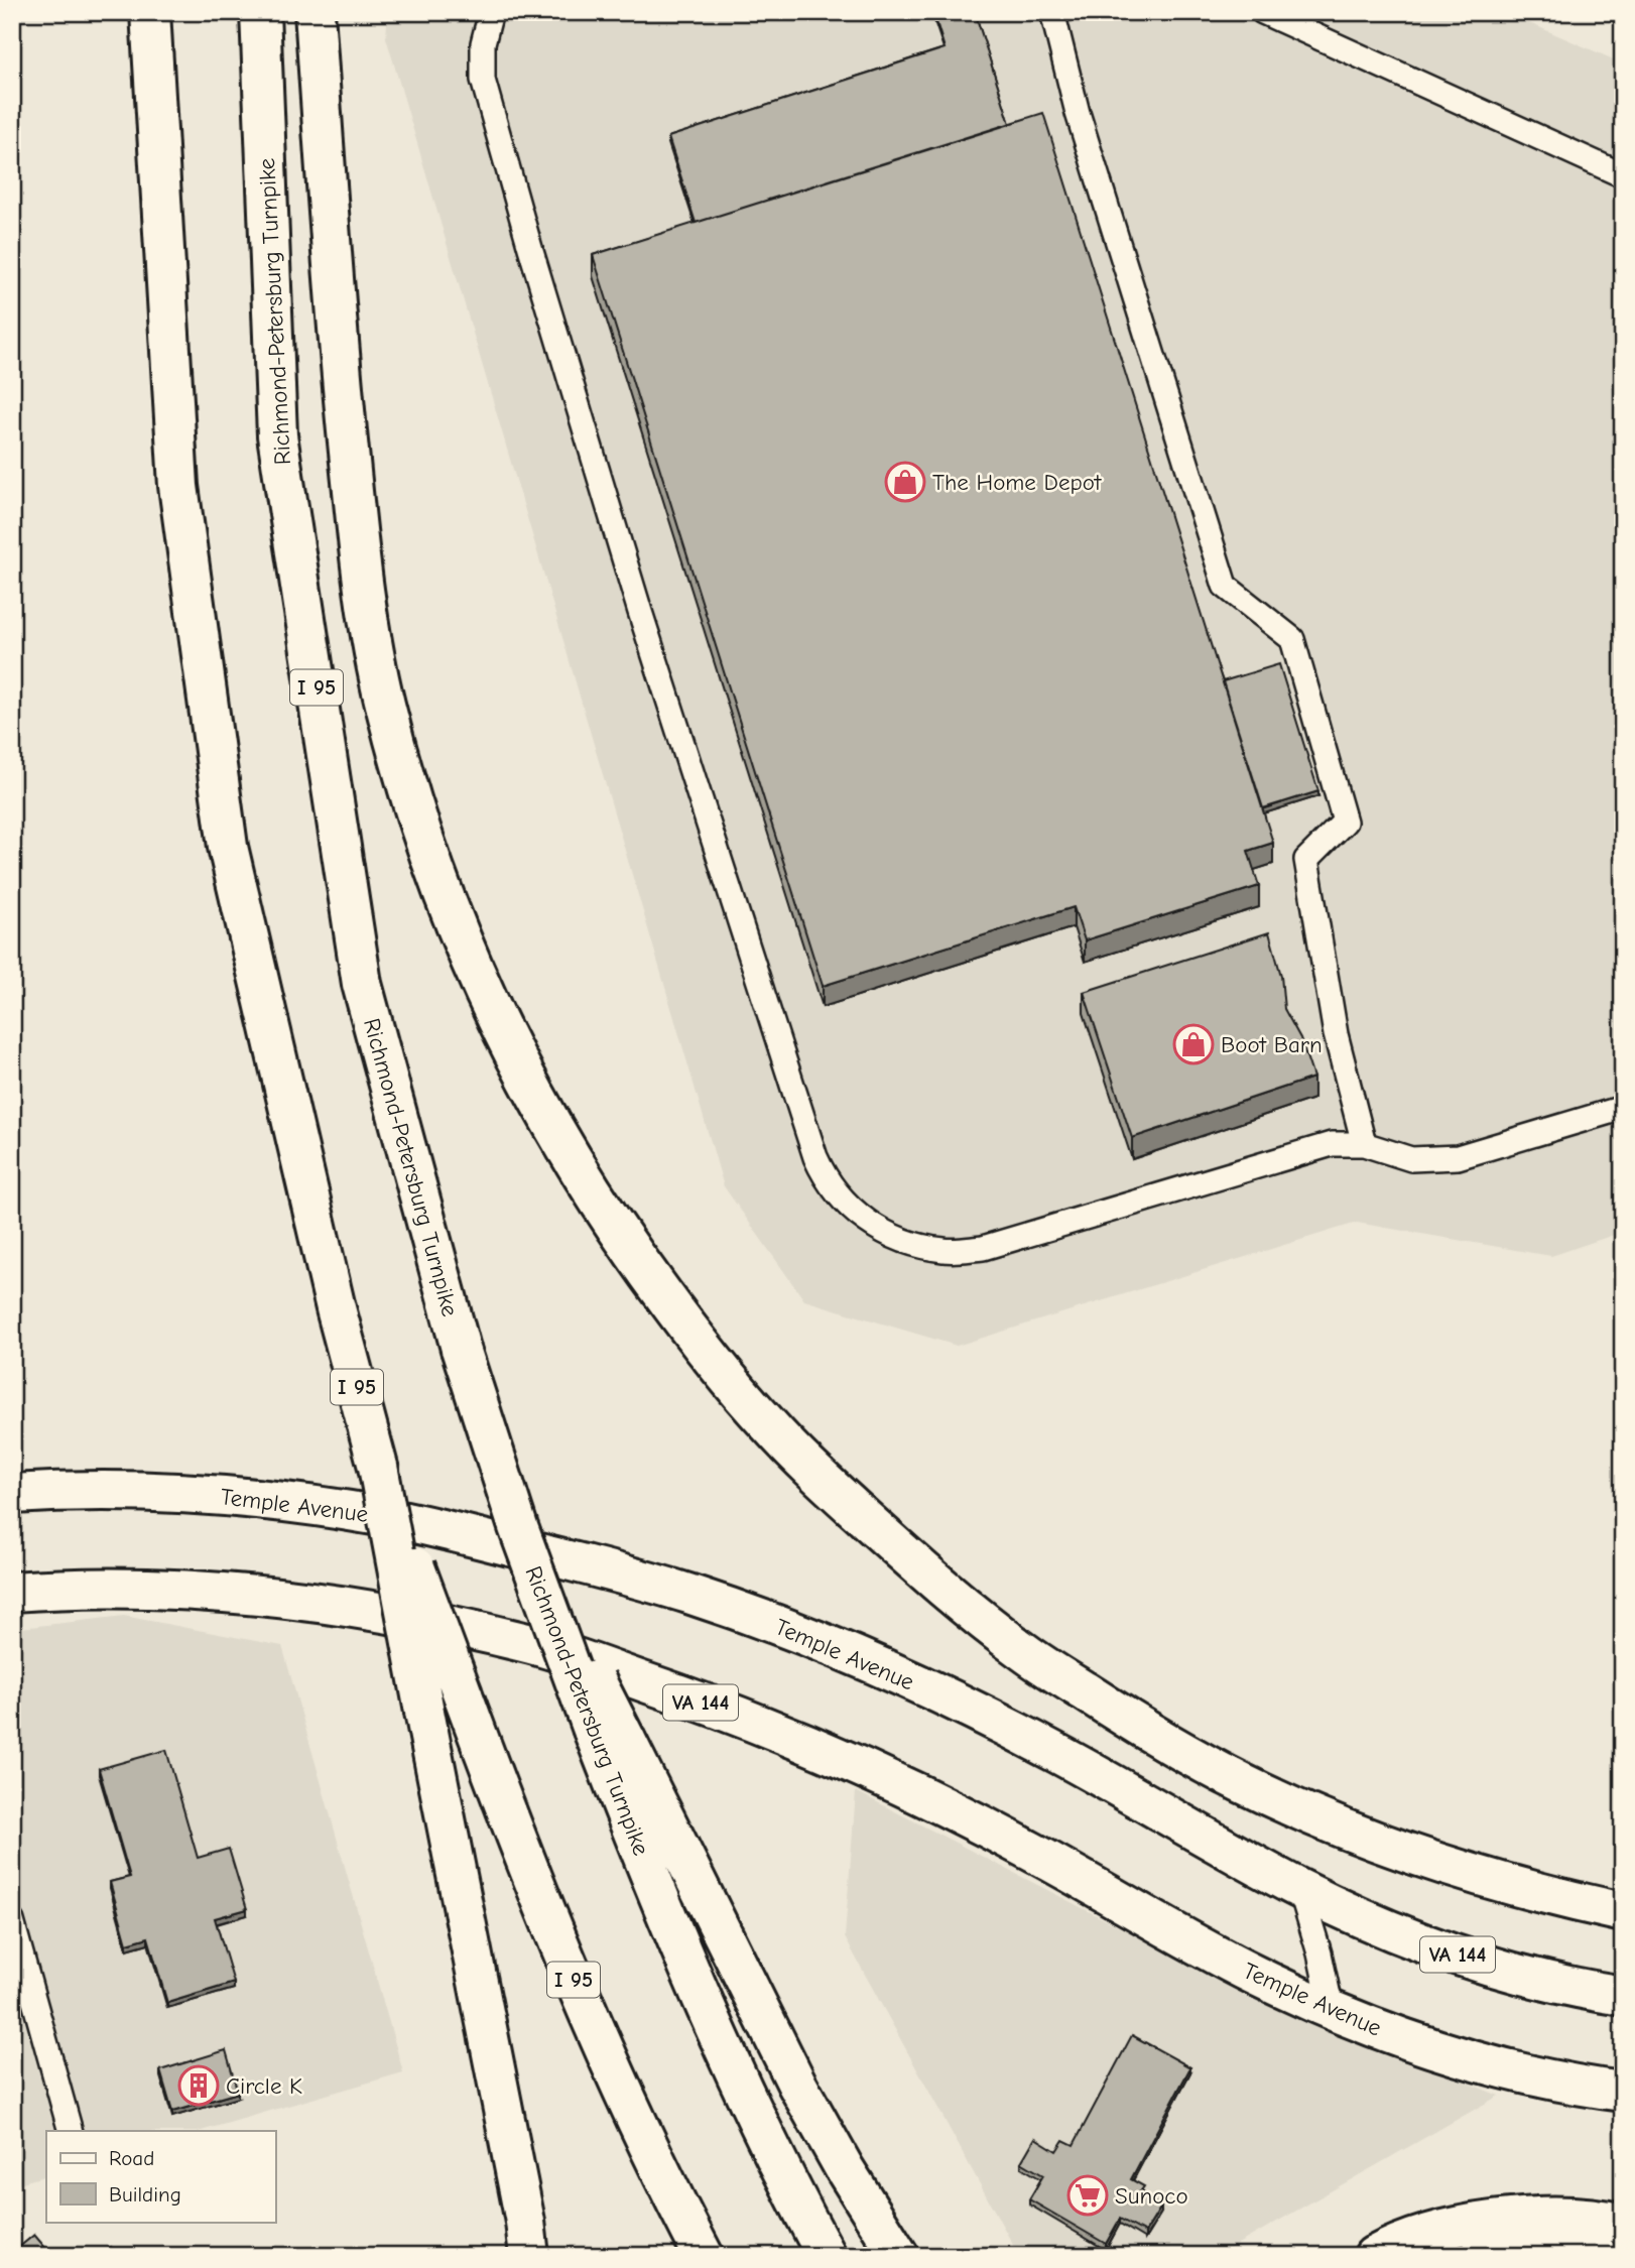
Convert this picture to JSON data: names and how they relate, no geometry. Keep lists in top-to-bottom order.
{
  "streets": {
    "main road": [
      "Richmond-Petersburg Turnpike",
      "I 95",
      "Temple Avenue",
      "VA 144"
    ]
  },
  "places": {
    "shop": ["The Home Depot", "Boot Barn"],
    "building": ["Circle K"],
    "supermarket": ["Sunoco"]
  },
  "legend": ["Road", "Building"]
}
